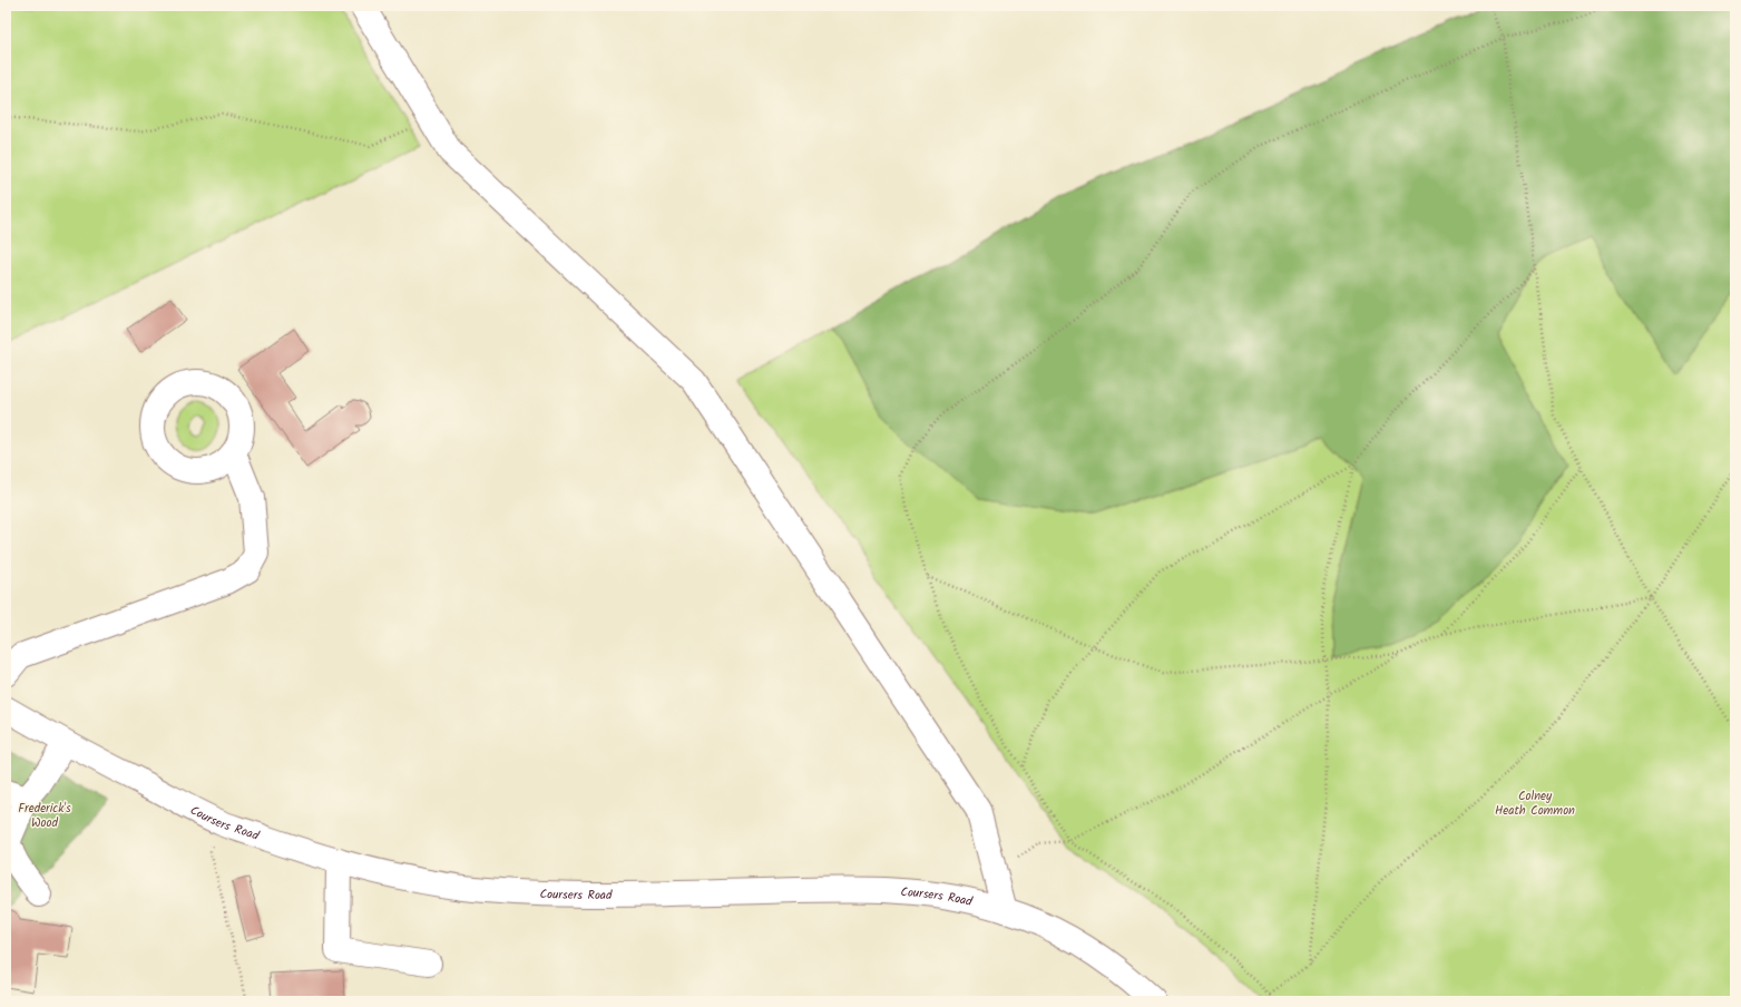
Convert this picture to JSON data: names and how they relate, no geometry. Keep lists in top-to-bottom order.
{
  "streets": {
    "street": ["Coursers Road"]
  },
  "parks": ["Colney Heath Common", "Frederick's Wood"]
}
